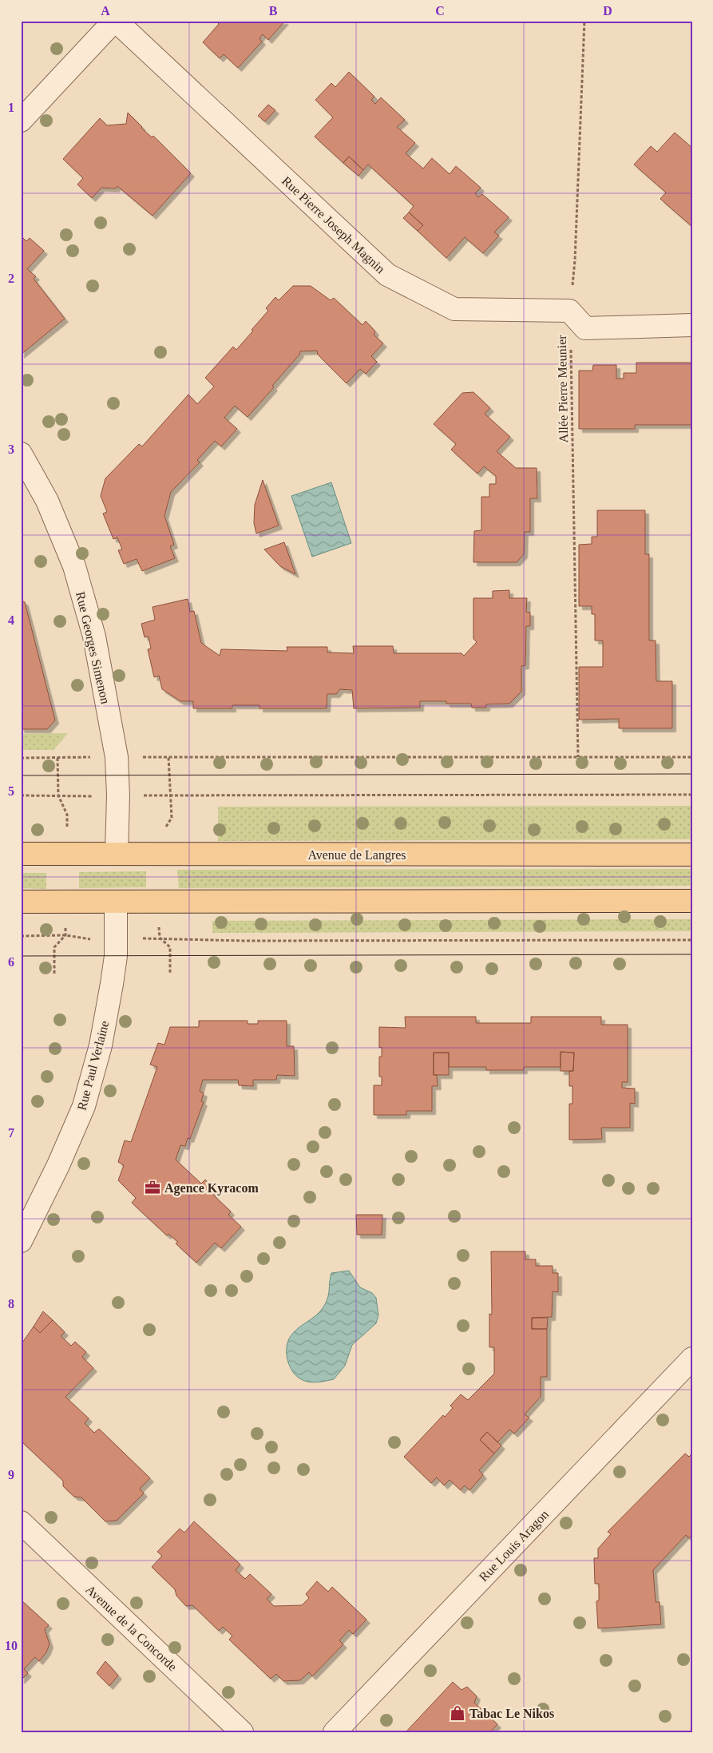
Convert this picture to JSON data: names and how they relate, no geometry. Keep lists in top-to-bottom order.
{
  "streets": {
    "main road": ["Avenue de Langres"],
    "street": [
      "Rue Pierre Joseph Magnin",
      "Rue Georges Simenon",
      "Rue Paul Verlaine",
      "Rue Louis Aragon",
      "Avenue de la Concorde"
    ],
    "path": ["Allée Pierre Meunier"]
  },
  "crossings": [
    ["Rue Pierre Joseph Magnin", "Allée Pierre Meunier"],
    ["Rue Georges Simenon", "Avenue de Langres"]
  ],
  "places": {
    "office": ["Agence Kyracom"],
    "shop": ["Tabac Le Nikos"]
  },
  "grid": {
    "columns": [
      "A",
      "B",
      "C",
      "D"
    ],
    "rows": [
      "1",
      "2",
      "3",
      "4",
      "5",
      "6",
      "7",
      "8",
      "9",
      "10"
    ]
  }
}
